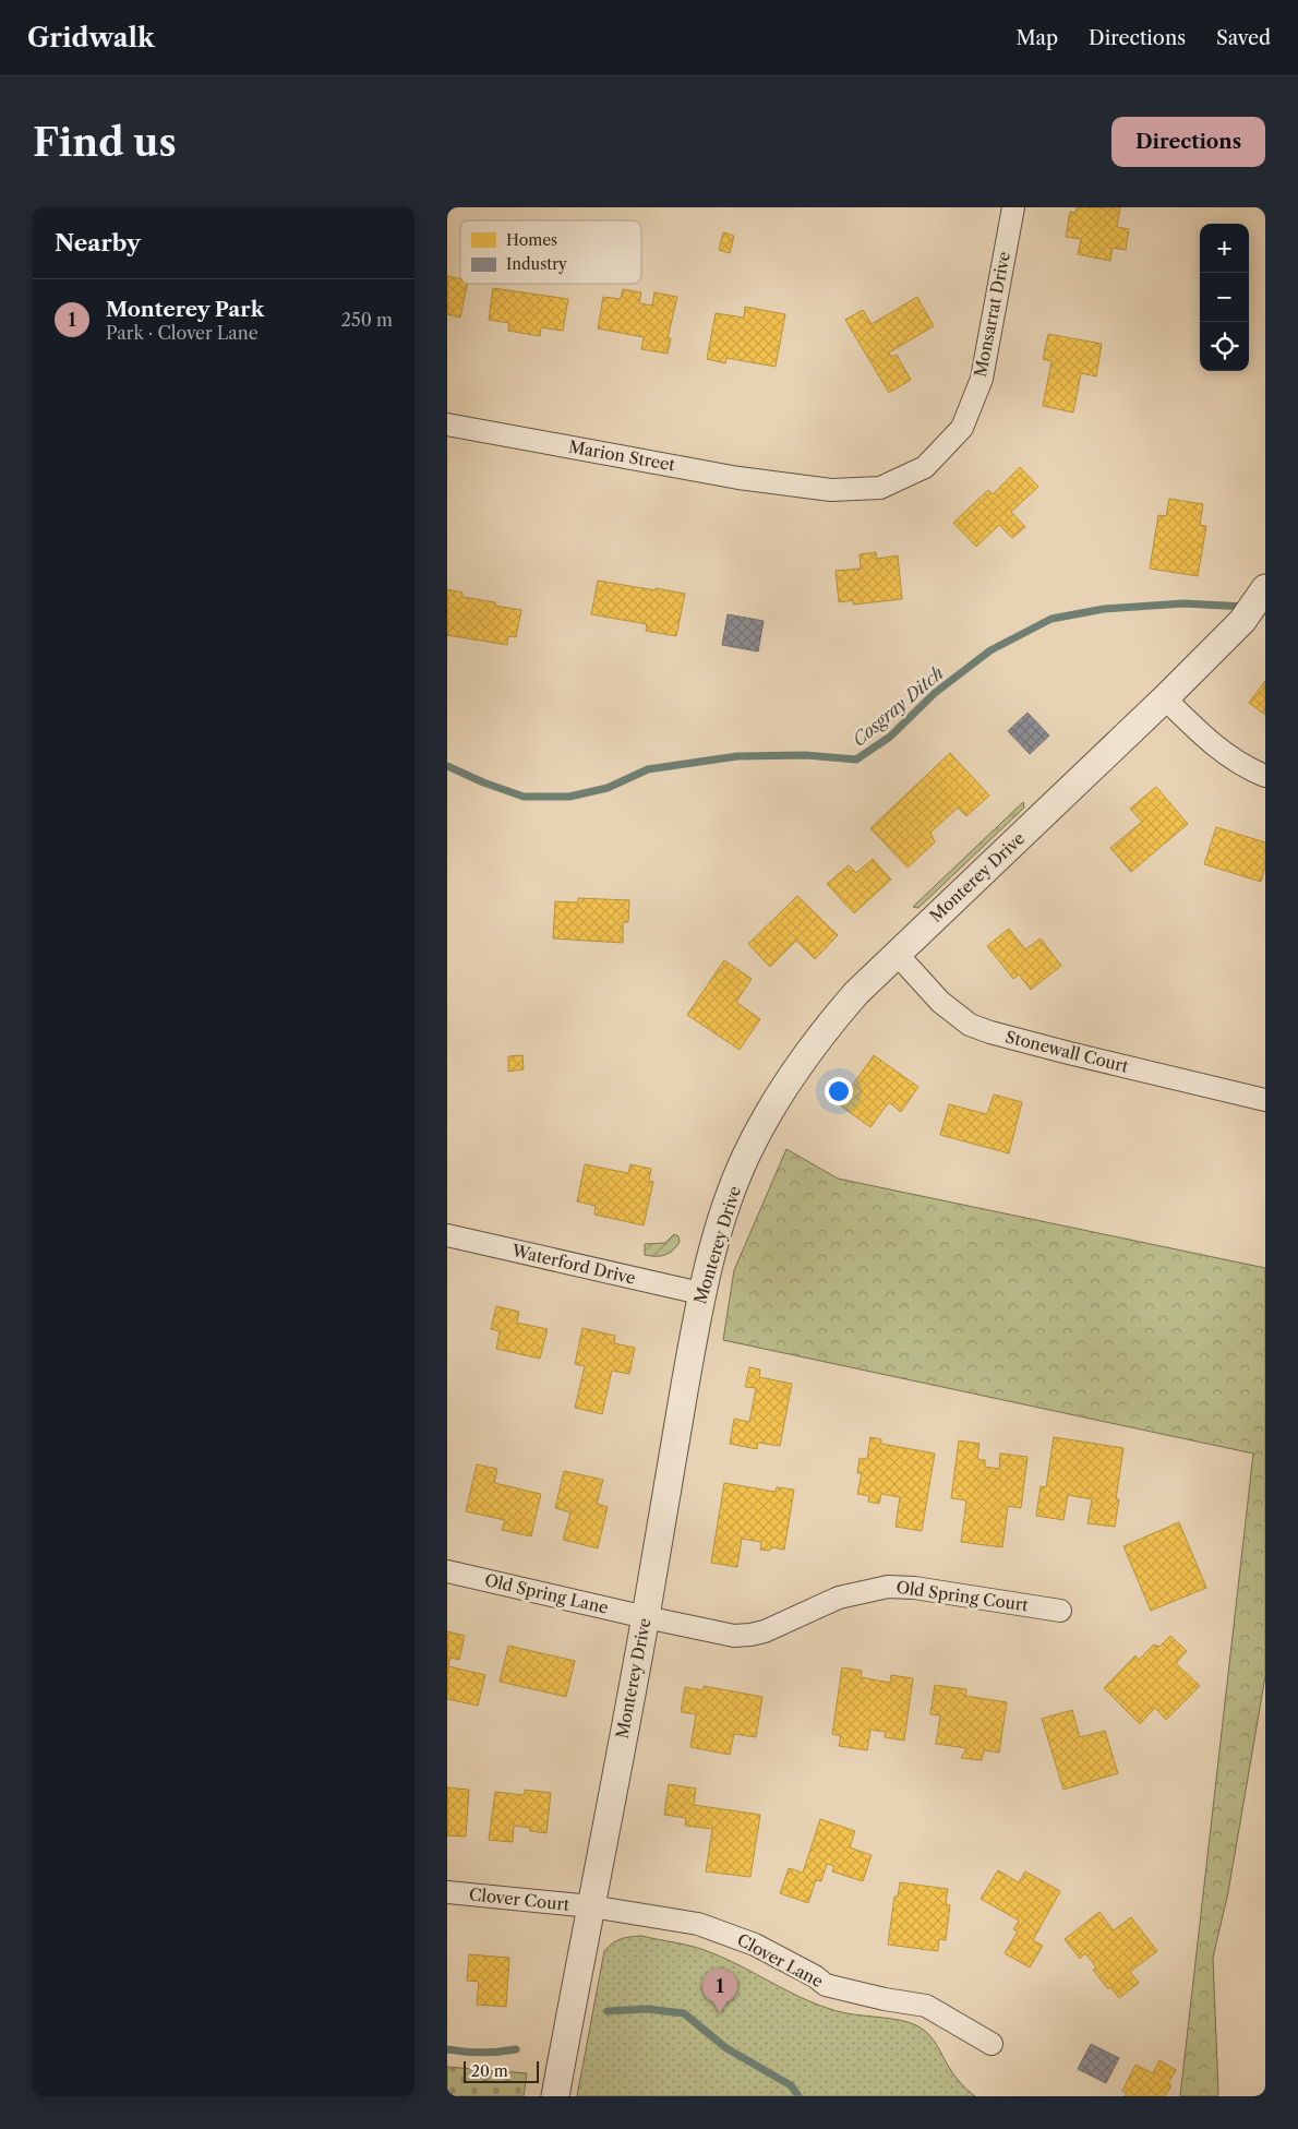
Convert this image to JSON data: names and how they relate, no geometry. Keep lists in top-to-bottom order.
{
  "streets": {
    "street": [
      "Monsarrat Drive",
      "Marion Street",
      "Monterey Drive",
      "Stonewall Court",
      "Waterford Drive",
      "Old Spring Lane",
      "Old Spring Court",
      "Clover Court",
      "Clover Lane"
    ]
  },
  "crossings": [
    ["Monsarrat Drive", "Marion Street"],
    ["Monterey Drive", "Stonewall Court"],
    ["Monterey Drive", "Waterford Drive"],
    ["Monterey Drive", "Old Spring Lane"],
    ["Monterey Drive", "Old Spring Court"],
    ["Monterey Drive", "Clover Court"],
    ["Monterey Drive", "Clover Lane"],
    ["Old Spring Lane", "Old Spring Court"],
    ["Clover Court", "Clover Lane"]
  ],
  "water": ["Cosgray Ditch"],
  "legend": ["Homes", "Industry"],
  "scale_bar": "20 m",
  "page": {
    "header": "Gridwalk",
    "nav": ["Map", "Directions", "Saved"],
    "buttons": "Directions",
    "title": "Find us",
    "heading": "Nearby",
    "map_buttons": ["+", "−"],
    "list": [
      {
        "mark": "1",
        "name": "Monterey Park",
        "note": "Park · Clover Lane",
        "value": "250 m"
      }
    ],
    "pins": "1",
    "scale": "20 m"
  }
}
